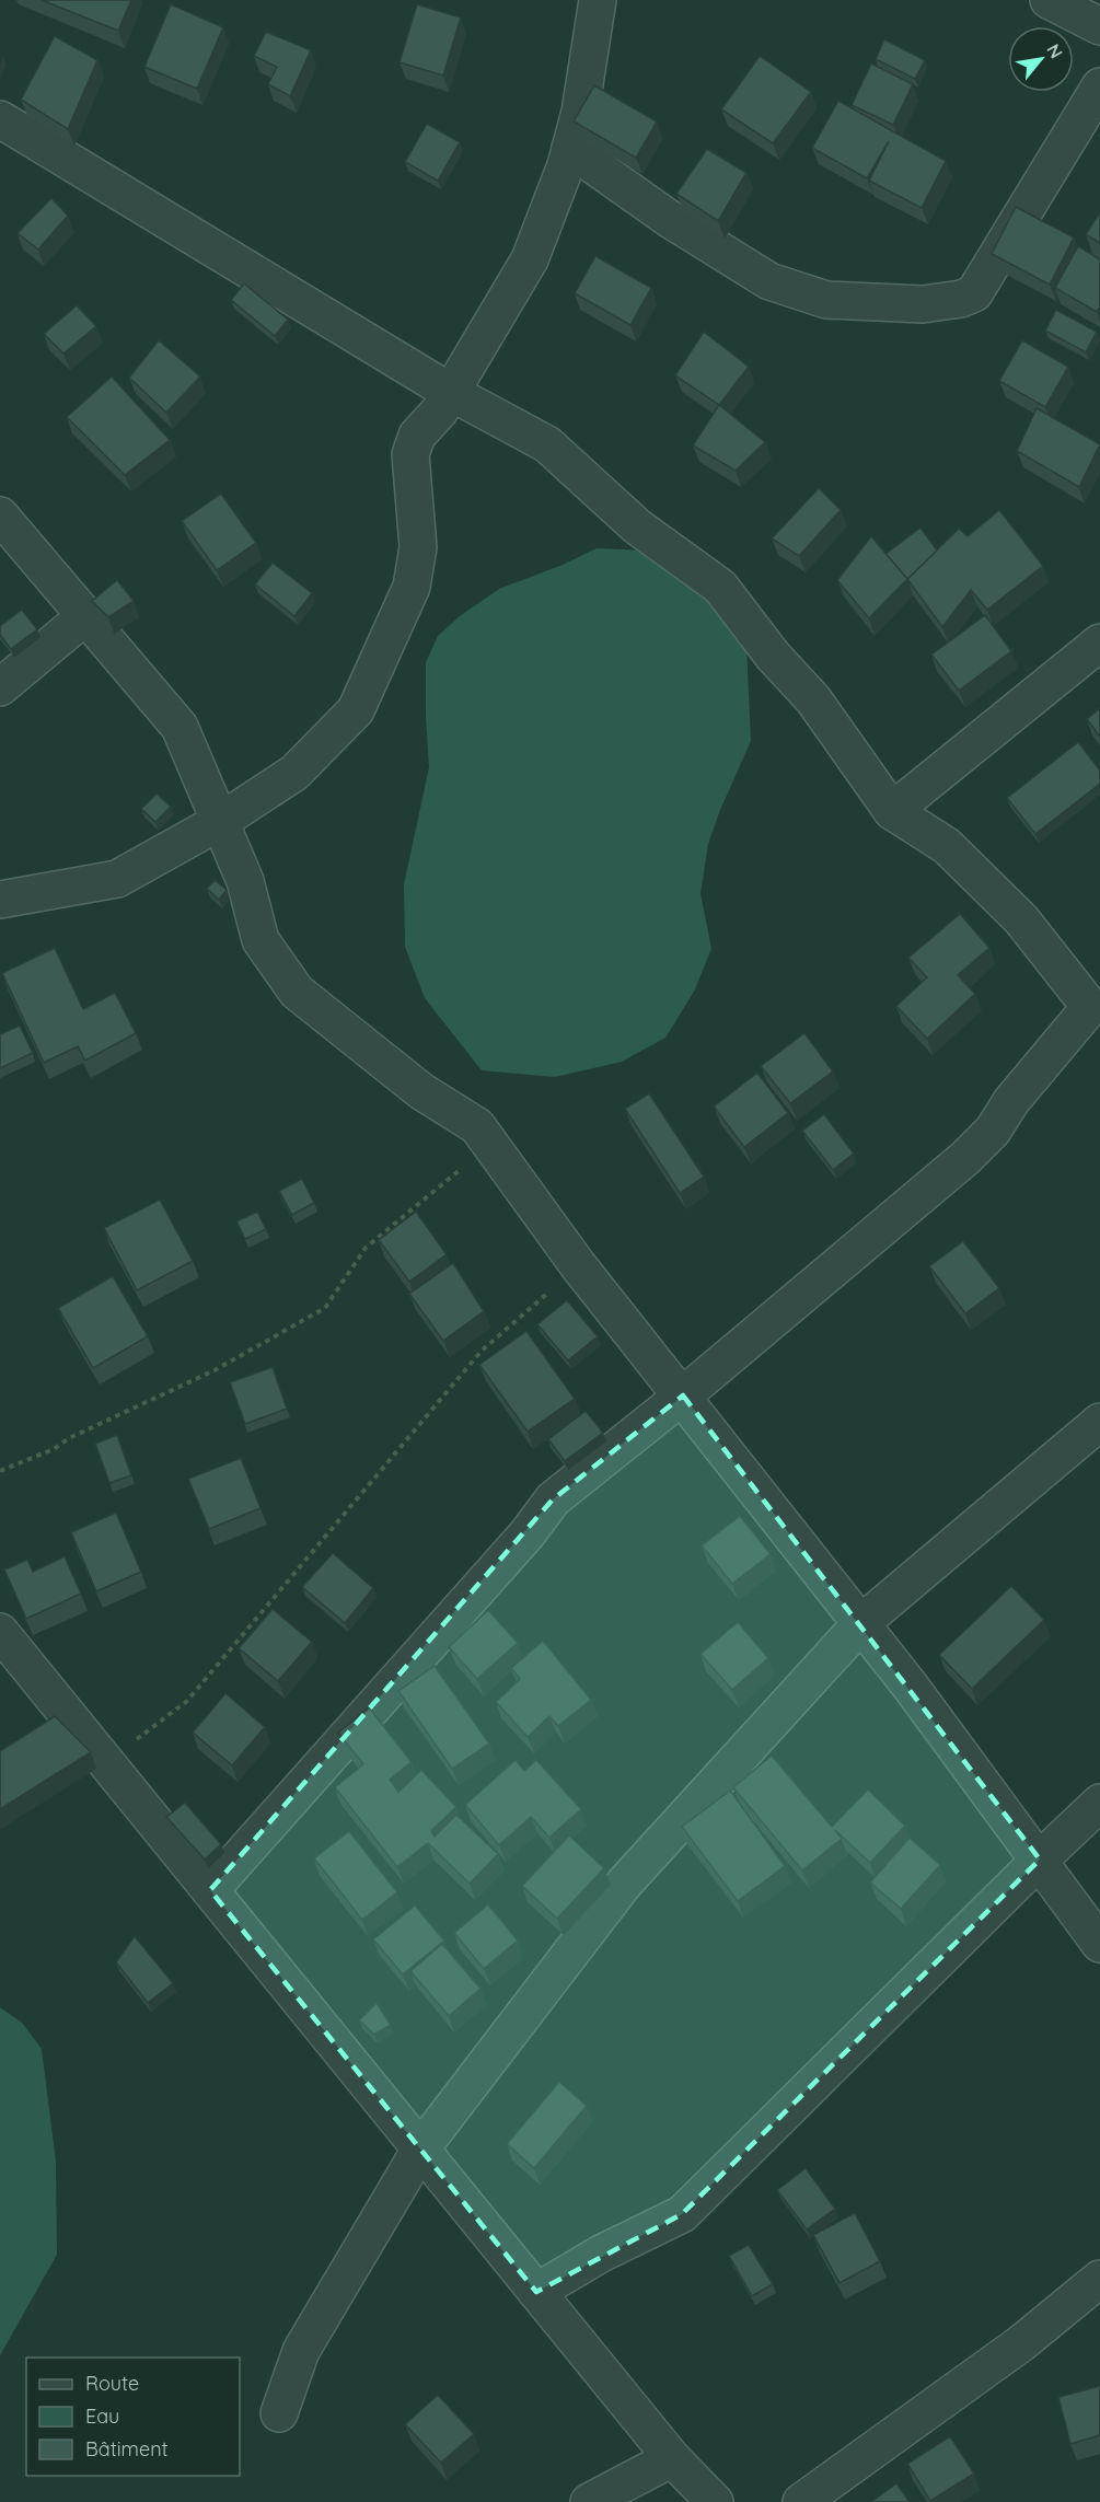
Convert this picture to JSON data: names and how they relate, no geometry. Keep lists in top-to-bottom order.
{
  "legend": ["Route", "Eau", "Bâtiment"],
  "north": "top right"
}
